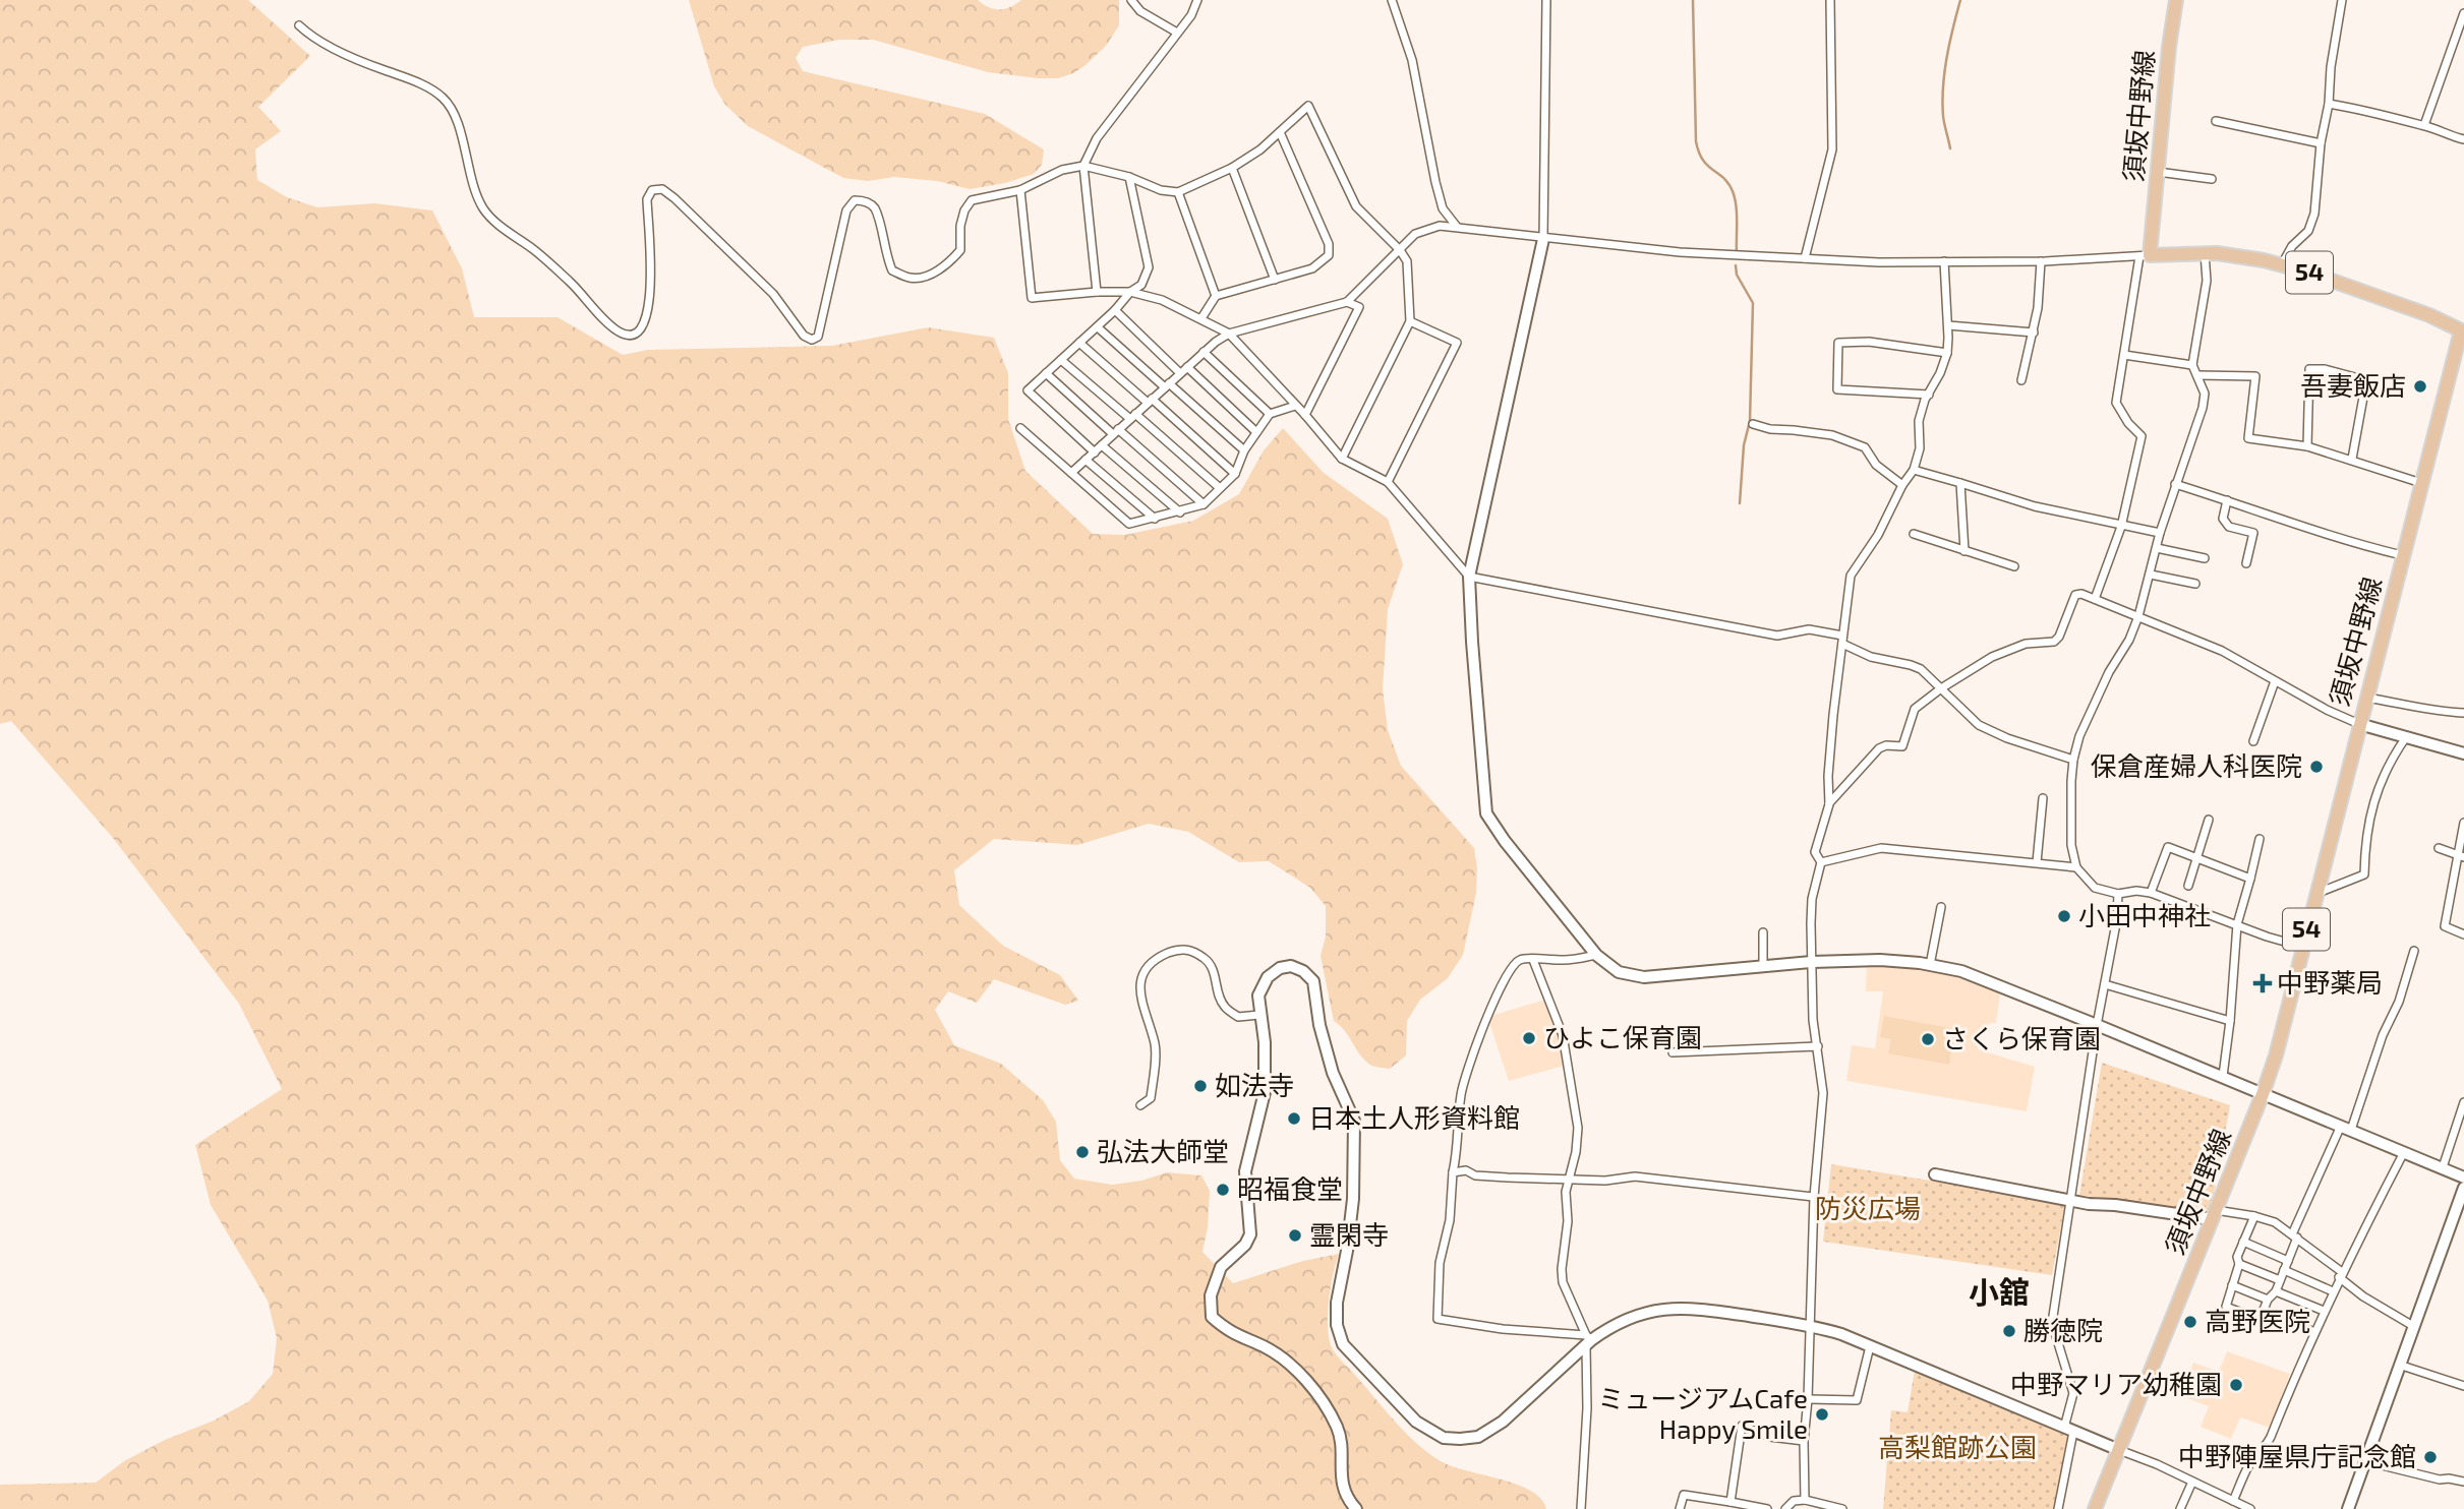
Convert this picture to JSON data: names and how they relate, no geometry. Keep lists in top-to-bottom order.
{
  "streets": {
    "main road": ["須坂中野線", "54"]
  },
  "districts": ["小舘"],
  "parks": ["防災広場", "高梨館跡公園"],
  "places": {
    "other": [
      "吾妻飯店",
      "保倉産婦人科医院",
      "小田中神社",
      "ひよこ保育園",
      "さくら保育園",
      "如法寺",
      "日本土人形資料館",
      "弘法大師堂",
      "昭福食堂",
      "霊閑寺",
      "高野医院",
      "勝徳院",
      "中野マリア幼稚園",
      "ミュージアムCafe Happy Smile",
      "中野陣屋県庁記念館"
    ],
    "health": ["中野薬局"]
  }
}
